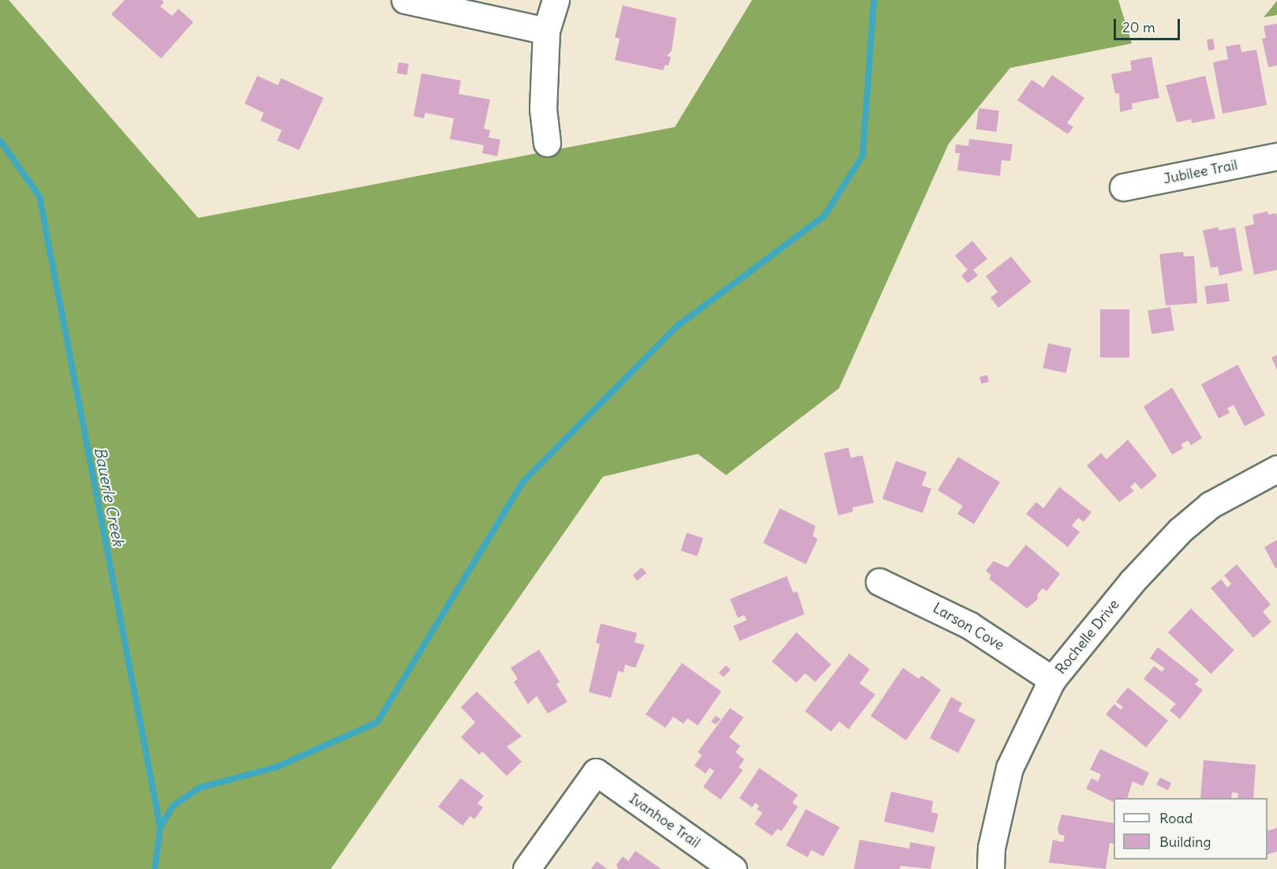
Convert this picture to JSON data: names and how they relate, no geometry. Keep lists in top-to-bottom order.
{
  "streets": {
    "street": [
      "Jubilee Trail",
      "Larson Cove",
      "Rochelle Drive",
      "Ivanhoe Trail"
    ]
  },
  "crossings": [
    ["Larson Cove", "Rochelle Drive"]
  ],
  "water": ["Bauerle Creek"],
  "legend": ["Road", "Building"],
  "scale_bar": "20 m"
}
